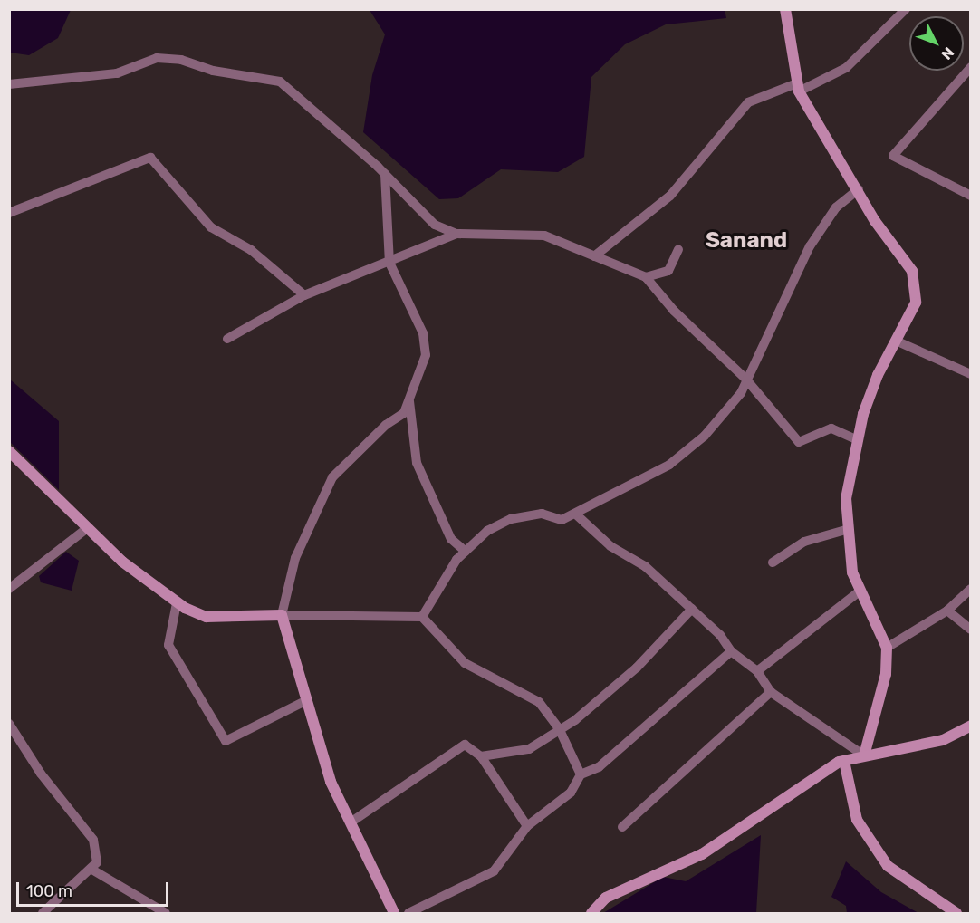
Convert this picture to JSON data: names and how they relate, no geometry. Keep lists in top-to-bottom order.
{
  "districts": ["Sanand"],
  "scale_bar": "100 m",
  "north": "bottom right"
}
